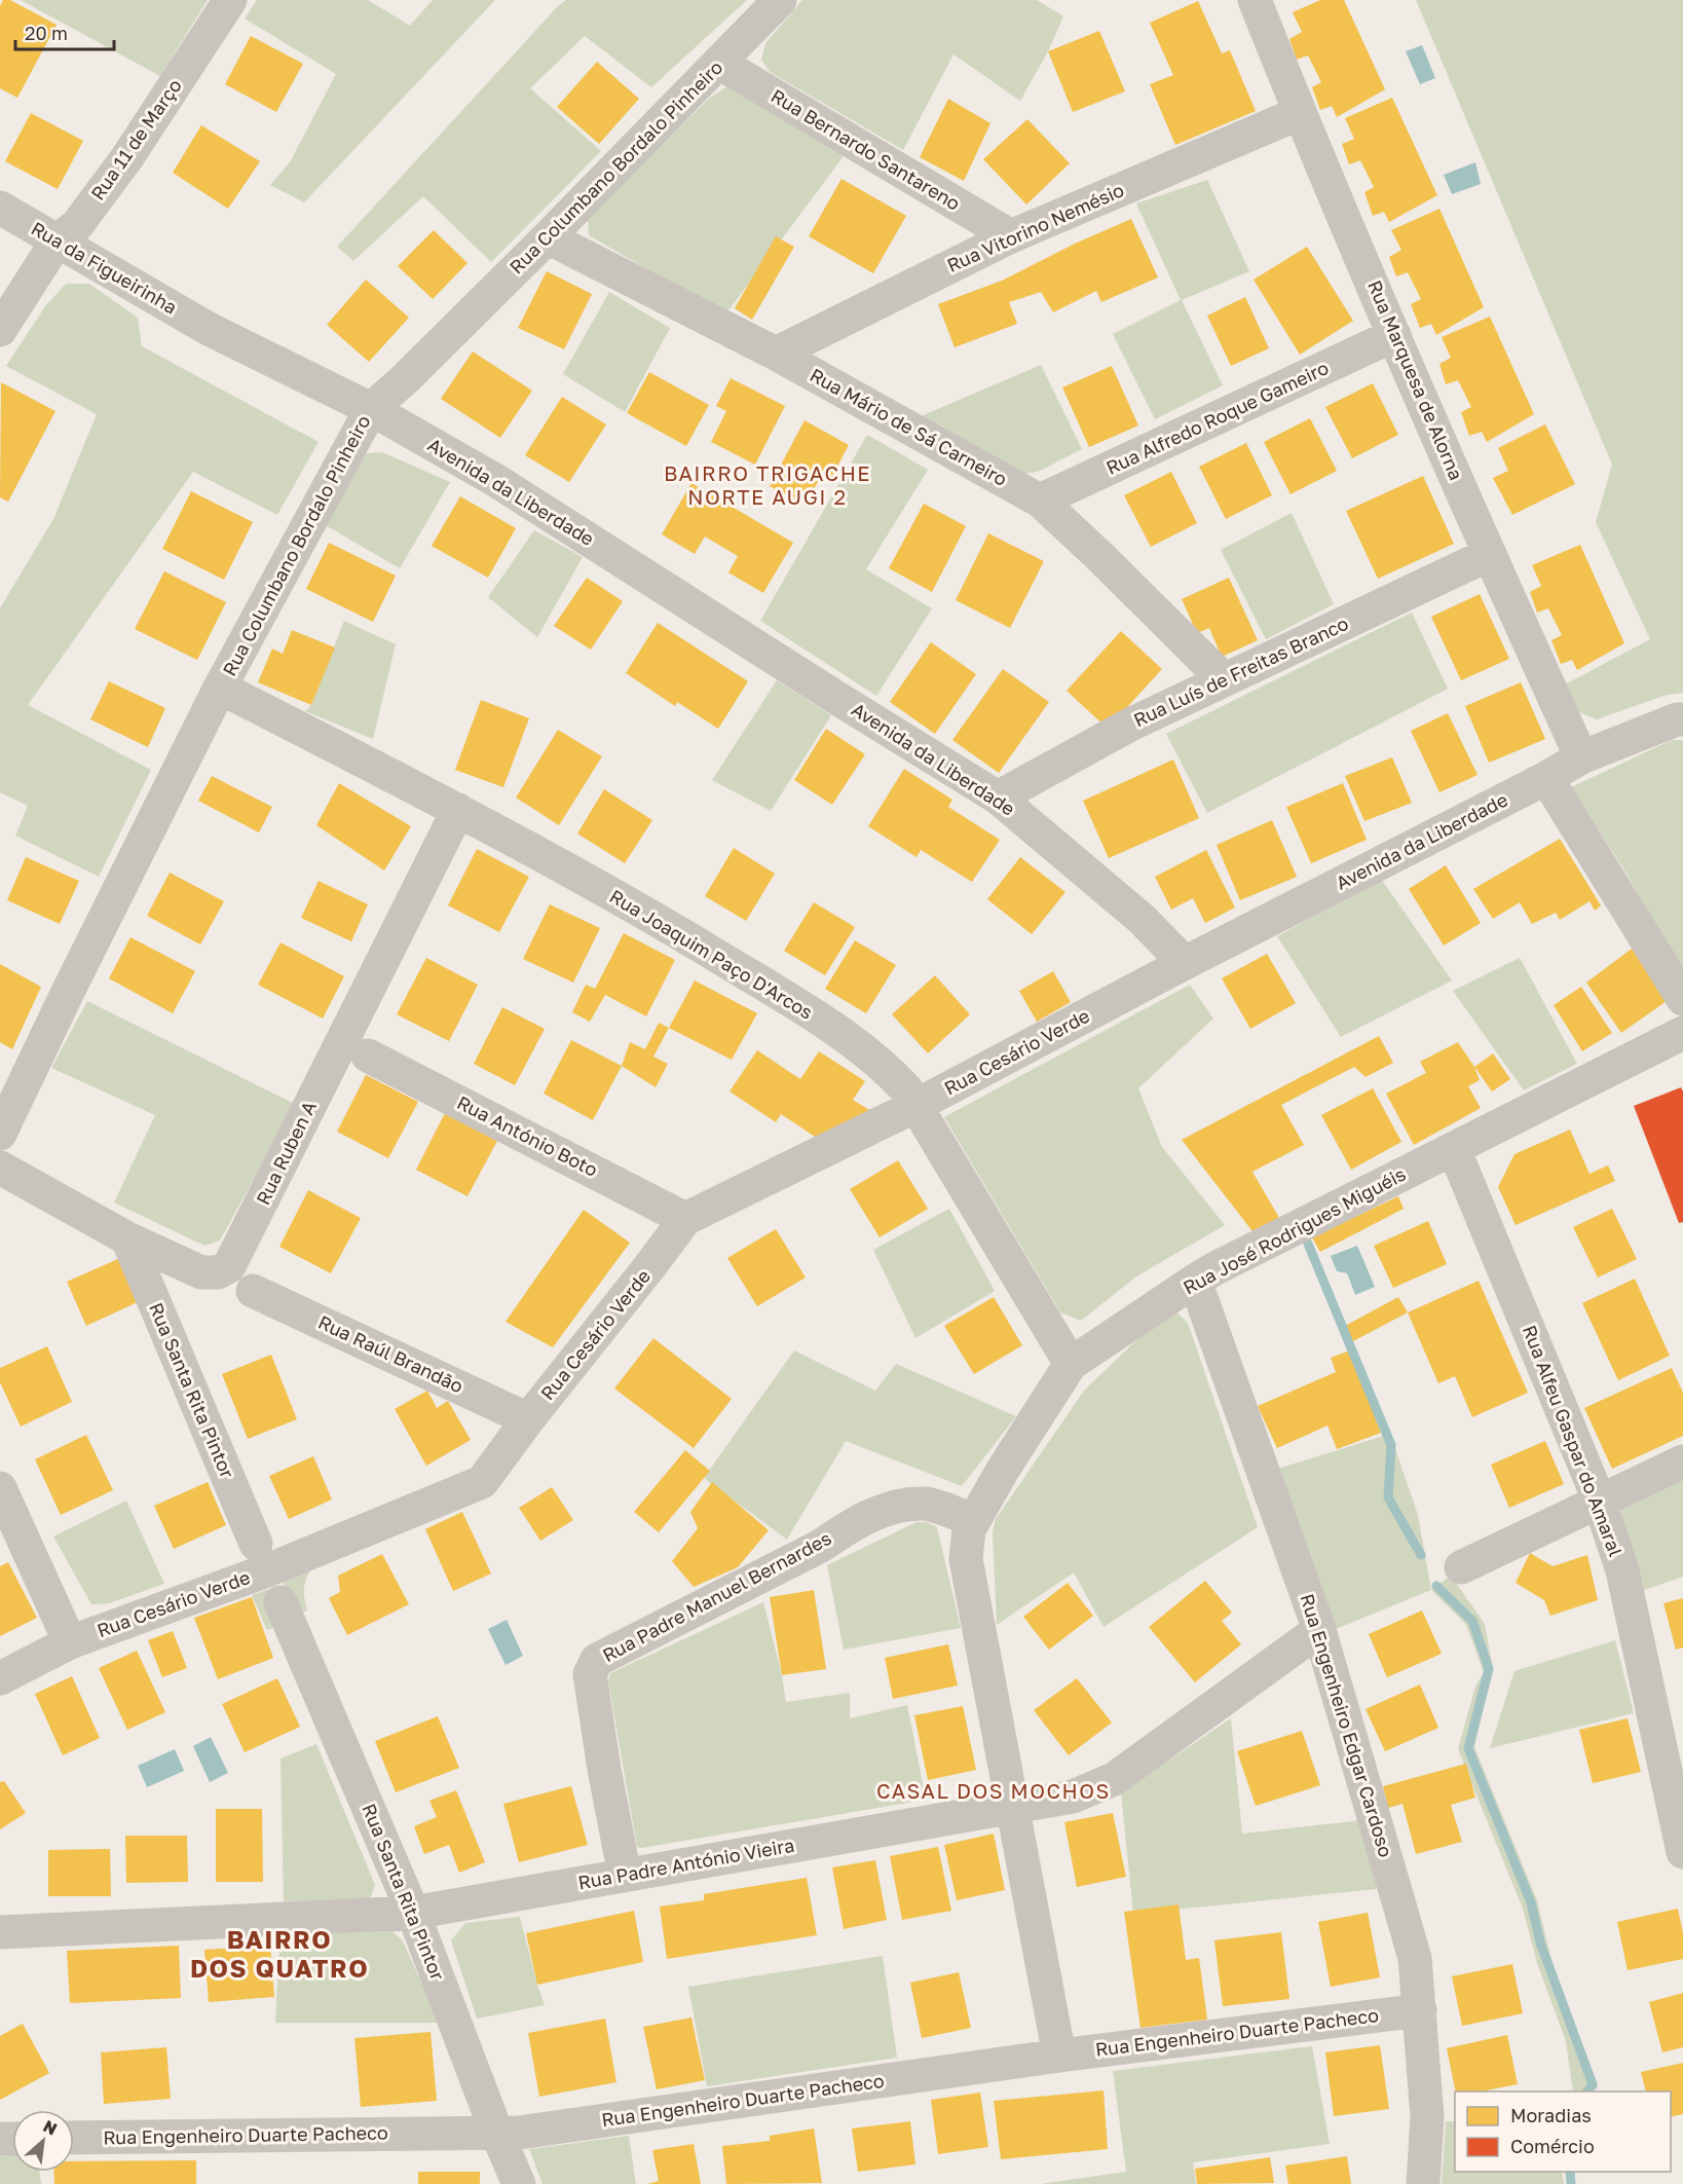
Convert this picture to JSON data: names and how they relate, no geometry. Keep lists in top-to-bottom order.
{
  "streets": {
    "street": [
      "Rua 11 de Março",
      "Rua Bernardo Santareno",
      "Rua Columbano Bordalo Pinheiro",
      "Rua Vitorino Nemésio",
      "Rua da Figueirinha",
      "Rua Marquesa de Alorna",
      "Rua Alfredo Roque Gameiro",
      "Rua Mário de Sá Carneiro",
      "Avenida da Liberdade",
      "Rua Luís de Freitas Branco",
      "Rua Joaquim Paço D'Arcos",
      "Rua Cesário Verde",
      "Rua António Boto",
      "Rua Ruben A",
      "Rua José Rodrigues Miguéis",
      "Rua Raúl Brandão",
      "Rua Santa Rita Pintor",
      "Rua Alfeu Gaspar do Amaral",
      "Rua Padre Manuel Bernardes",
      "Rua Engenheiro Edgar Cardoso",
      "Rua Padre António Vieira",
      "Rua Engenheiro Duarte Pacheco"
    ]
  },
  "crossings": [
    ["Rua 11 de Março", "Rua da Figueirinha"],
    ["Rua Bernardo Santareno", "Rua Columbano Bordalo Pinheiro"],
    ["Rua Bernardo Santareno", "Rua Vitorino Nemésio"],
    ["Rua Columbano Bordalo Pinheiro", "Rua Mário de Sá Carneiro"],
    ["Rua Columbano Bordalo Pinheiro", "Avenida da Liberdade"],
    ["Rua Columbano Bordalo Pinheiro", "Rua Joaquim Paço D'Arcos"],
    ["Rua Vitorino Nemésio", "Rua Marquesa de Alorna"],
    ["Rua Vitorino Nemésio", "Rua Mário de Sá Carneiro"],
    ["Rua da Figueirinha", "Avenida da Liberdade"],
    ["Rua Marquesa de Alorna", "Rua Alfredo Roque Gameiro"],
    ["Rua Marquesa de Alorna", "Avenida da Liberdade"],
    ["Rua Marquesa de Alorna", "Rua Luís de Freitas Branco"],
    ["Rua Alfredo Roque Gameiro", "Rua Mário de Sá Carneiro"],
    ["Rua Mário de Sá Carneiro", "Rua Luís de Freitas Branco"],
    ["Avenida da Liberdade", "Rua Luís de Freitas Branco"],
    ["Avenida da Liberdade", "Rua Cesário Verde"],
    ["Rua Joaquim Paço D'Arcos", "Rua Cesário Verde"],
    ["Rua Joaquim Paço D'Arcos", "Rua Ruben A"],
    ["Rua Joaquim Paço D'Arcos", "Rua José Rodrigues Miguéis"],
    ["Rua Cesário Verde", "Rua António Boto"],
    ["Rua Cesário Verde", "Rua Raúl Brandão"],
    ["Rua Cesário Verde", "Rua Santa Rita Pintor"],
    ["Rua Ruben A", "Rua Santa Rita Pintor"],
    ["Rua José Rodrigues Miguéis", "Rua Alfeu Gaspar do Amaral"],
    ["Rua José Rodrigues Miguéis", "Rua Padre Manuel Bernardes"],
    ["Rua José Rodrigues Miguéis", "Rua Engenheiro Edgar Cardoso"],
    ["Rua José Rodrigues Miguéis", "Rua Padre António Vieira"],
    ["Rua José Rodrigues Miguéis", "Rua Engenheiro Duarte Pacheco"],
    ["Rua Santa Rita Pintor", "Rua Padre António Vieira"],
    ["Rua Santa Rita Pintor", "Rua Engenheiro Duarte Pacheco"],
    ["Rua Padre Manuel Bernardes", "Rua Padre António Vieira"],
    ["Rua Engenheiro Edgar Cardoso", "Rua Padre António Vieira"],
    ["Rua Engenheiro Edgar Cardoso", "Rua Engenheiro Duarte Pacheco"]
  ],
  "districts": ["BAIRRO TRIGACHE NORTE AUGI 2", "CASAL DOS MOCHOS", "BAIRRO DOS QUATRO"],
  "legend": ["Moradias", "Comércio"],
  "scale_bar": "20 m",
  "north": "top right"
}
